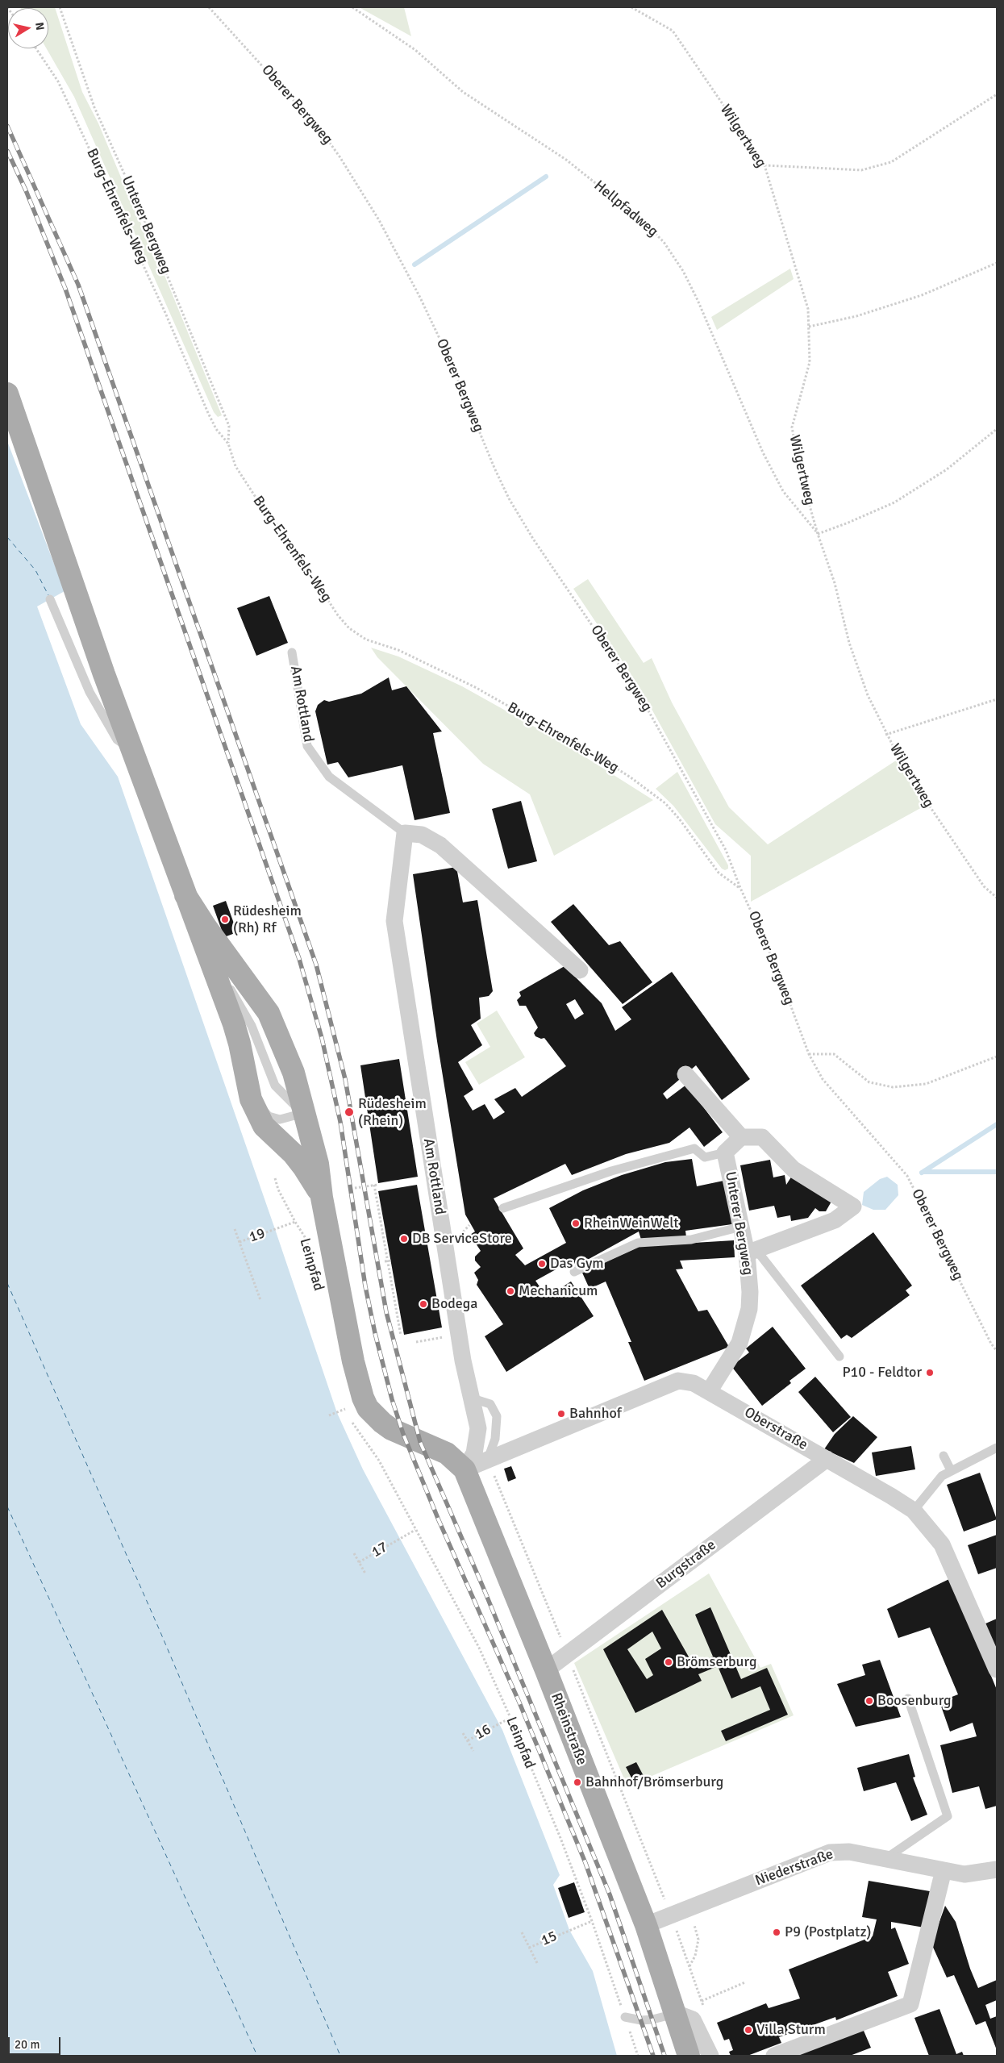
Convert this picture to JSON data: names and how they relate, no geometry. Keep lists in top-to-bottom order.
{
  "streets": {
    "main road": ["Rheinstraße"],
    "street": [
      "Unterer Bergweg",
      "Am Rottland",
      "Oberstraße",
      "Burgstraße",
      "Niederstraße"
    ],
    "path": [
      "Oberer Bergweg",
      "Wilgertweg",
      "Burg-Ehrenfels-Weg",
      "Hellpfadweg",
      "19",
      "Leinpfad",
      "17",
      "16",
      "15"
    ]
  },
  "crossings": [
    ["Oberer Bergweg", "Burg-Ehrenfels-Weg"],
    ["Wilgertweg", "Hellpfadweg"],
    ["Burg-Ehrenfels-Weg", "Unterer Bergweg"],
    ["Unterer Bergweg", "Oberstraße"],
    ["Am Rottland", "Oberstraße"],
    ["Am Rottland", "Rheinstraße"],
    ["19", "Leinpfad"],
    ["Leinpfad", "17"],
    ["Leinpfad", "16"],
    ["Leinpfad", "15"],
    ["Oberstraße", "Burgstraße"],
    ["Oberstraße", "Rheinstraße"],
    ["Burgstraße", "Rheinstraße"],
    ["Rheinstraße", "Niederstraße"]
  ],
  "places": [
    "Rüdesheim (Rh) Rf",
    "Rüdesheim (Rhein)",
    "RheinWeinWelt",
    "DB ServiceStore",
    "Das Gym",
    "Mechanicum",
    "Bodega",
    "P10 - Feldtor",
    "Bahnhof",
    "Brömserburg",
    "Boosenburg",
    "Bahnhof/Brömserburg",
    "P9 (Postplatz)",
    "Villa Sturm"
  ],
  "scale_bar": "20 m",
  "north": "right"
}
